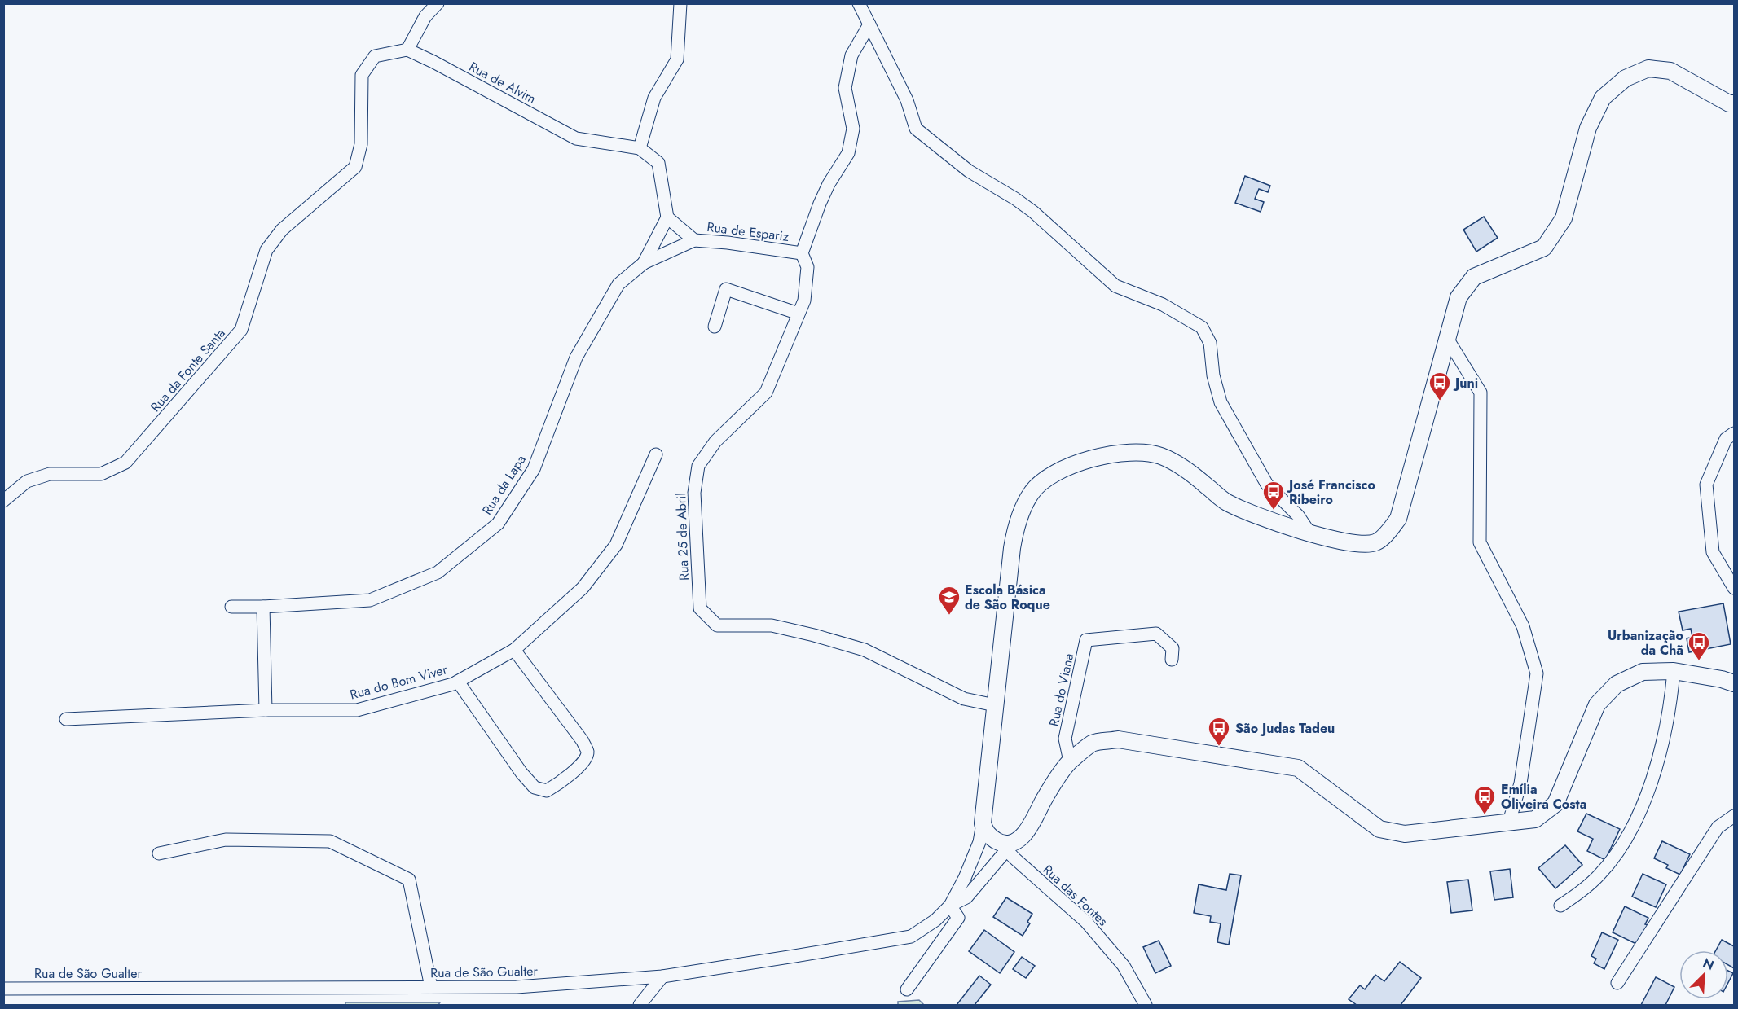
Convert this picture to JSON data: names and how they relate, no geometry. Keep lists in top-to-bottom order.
{
  "streets": {
    "street": [
      "Rua de Alvim",
      "Rua de Espariz",
      "Rua da Fonte Santa",
      "Rua da Lapa",
      "Rua 25 de Abril",
      "Rua do Bom Viver",
      "Rua do Viana",
      "Rua das Fontes",
      "Rua de São Gualter"
    ]
  },
  "crossings": [
    ["Rua de Alvim", "Rua da Fonte Santa"],
    ["Rua de Espariz", "Rua 25 de Abril"],
    ["Rua das Fontes", "Rua de São Gualter"]
  ],
  "places": {
    "bus stop": [
      "Juni",
      "José Francisco Ribeiro",
      "Urbanização da Chã",
      "São Judas Tadeu",
      "Emília Oliveira Costa"
    ],
    "school or university": ["Escola Básica de São Roque"]
  },
  "north": "top right"
}
